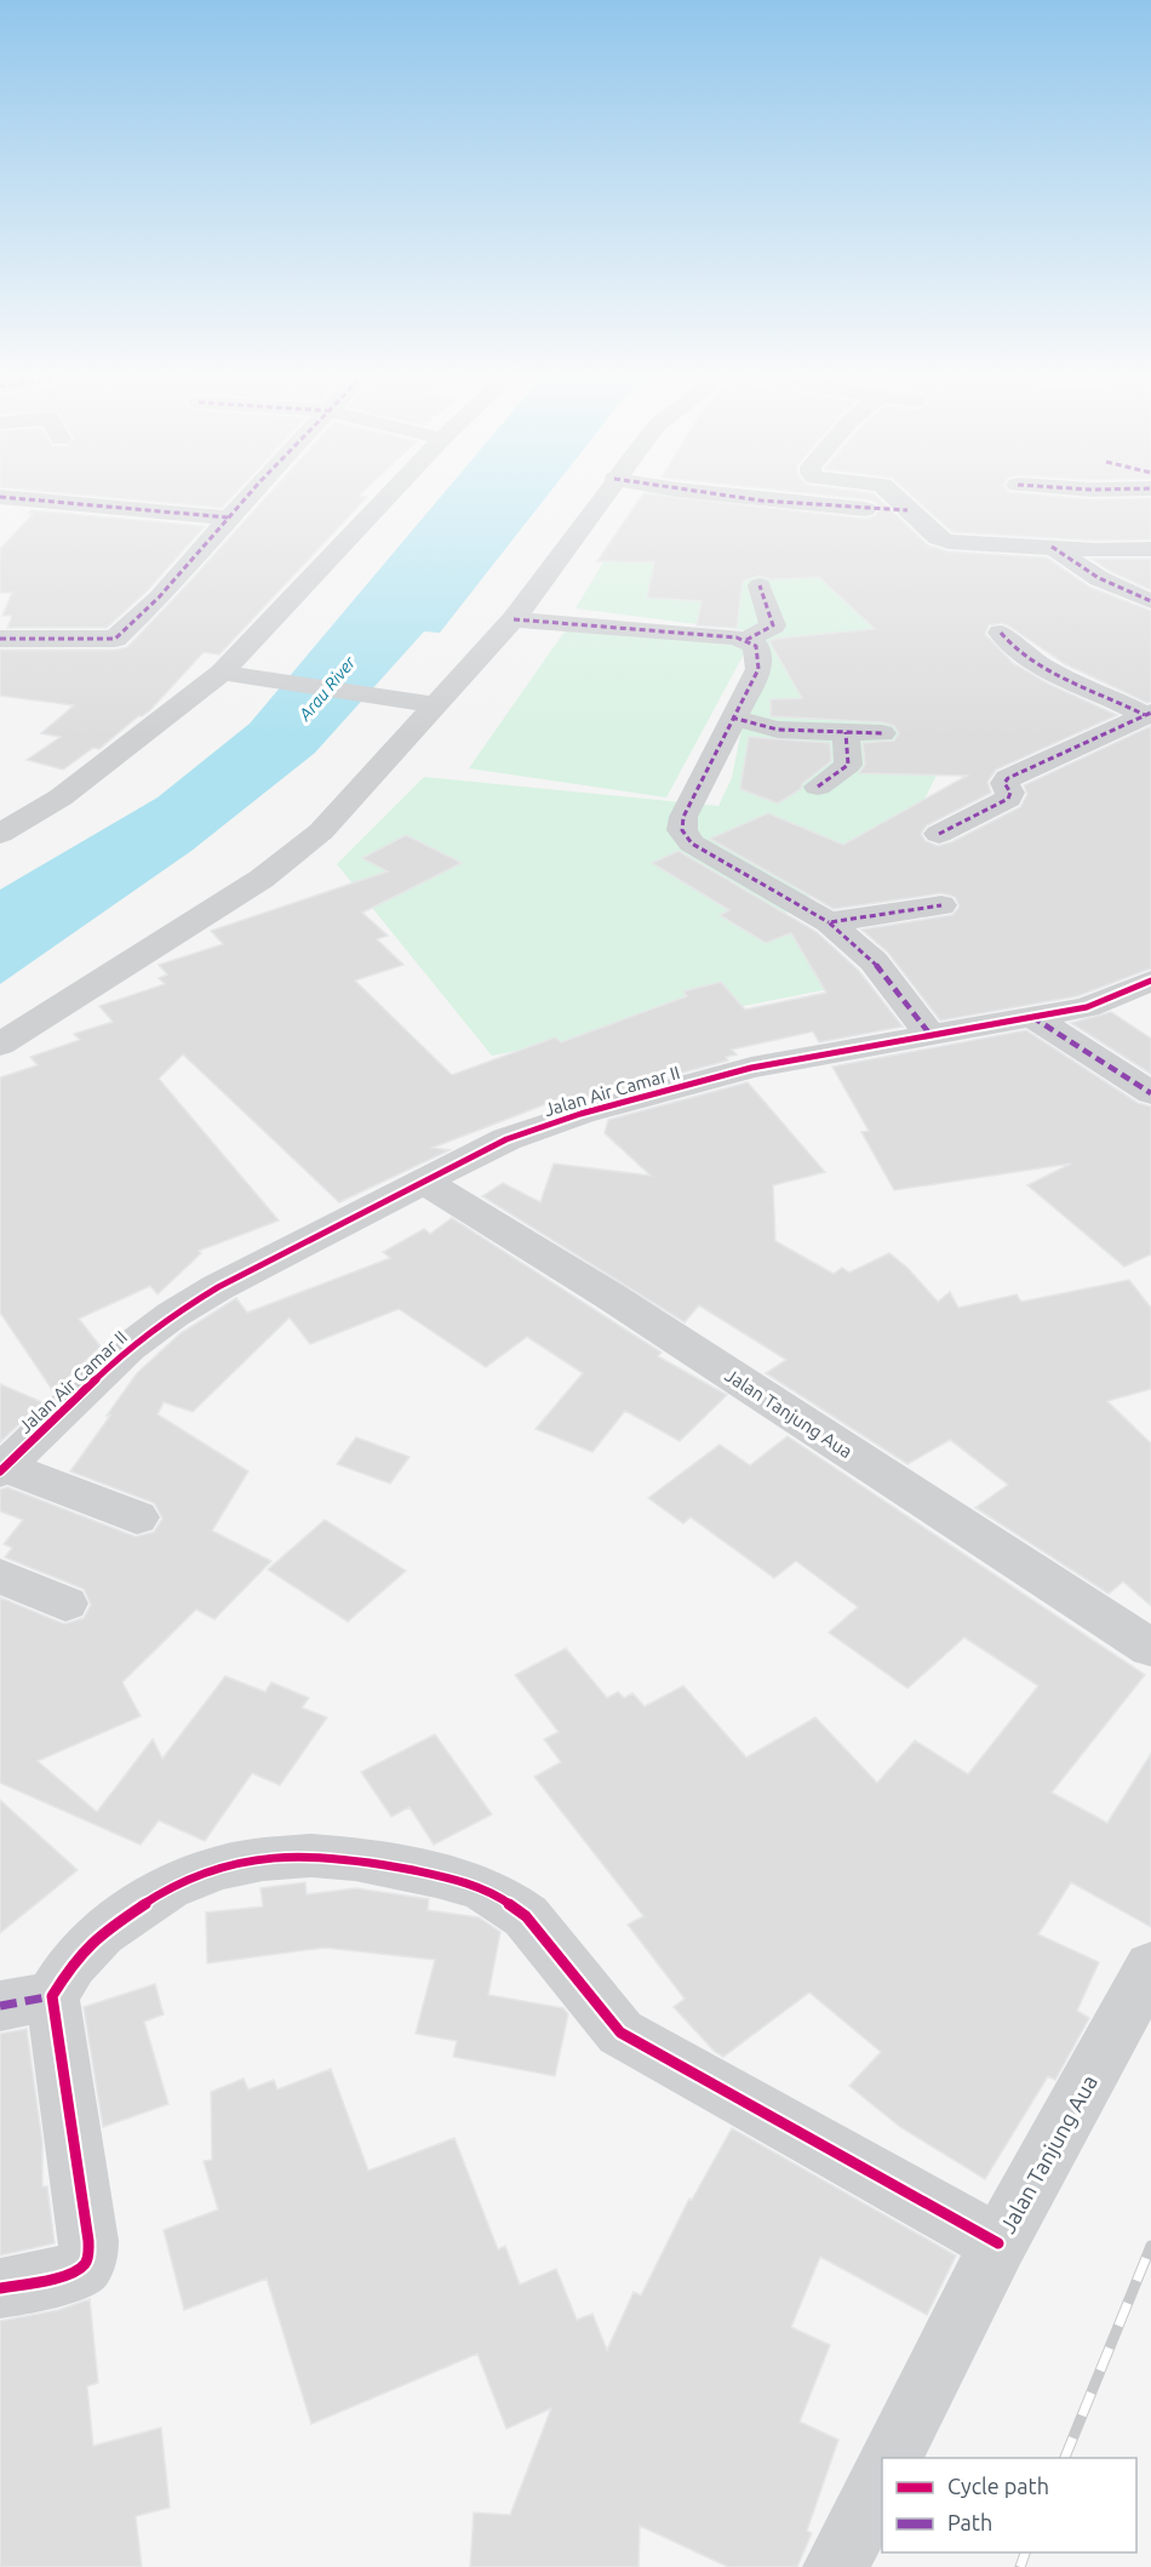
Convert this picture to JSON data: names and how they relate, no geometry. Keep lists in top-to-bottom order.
{
  "streets": {
    "street": ["Jalan Air Camar II", "Jalan Tanjung Aua"]
  },
  "crossings": [
    ["Jalan Air Camar II", "Jalan Tanjung Aua"]
  ],
  "water": ["Arau River"],
  "legend": ["Cycle path", "Path"]
}
